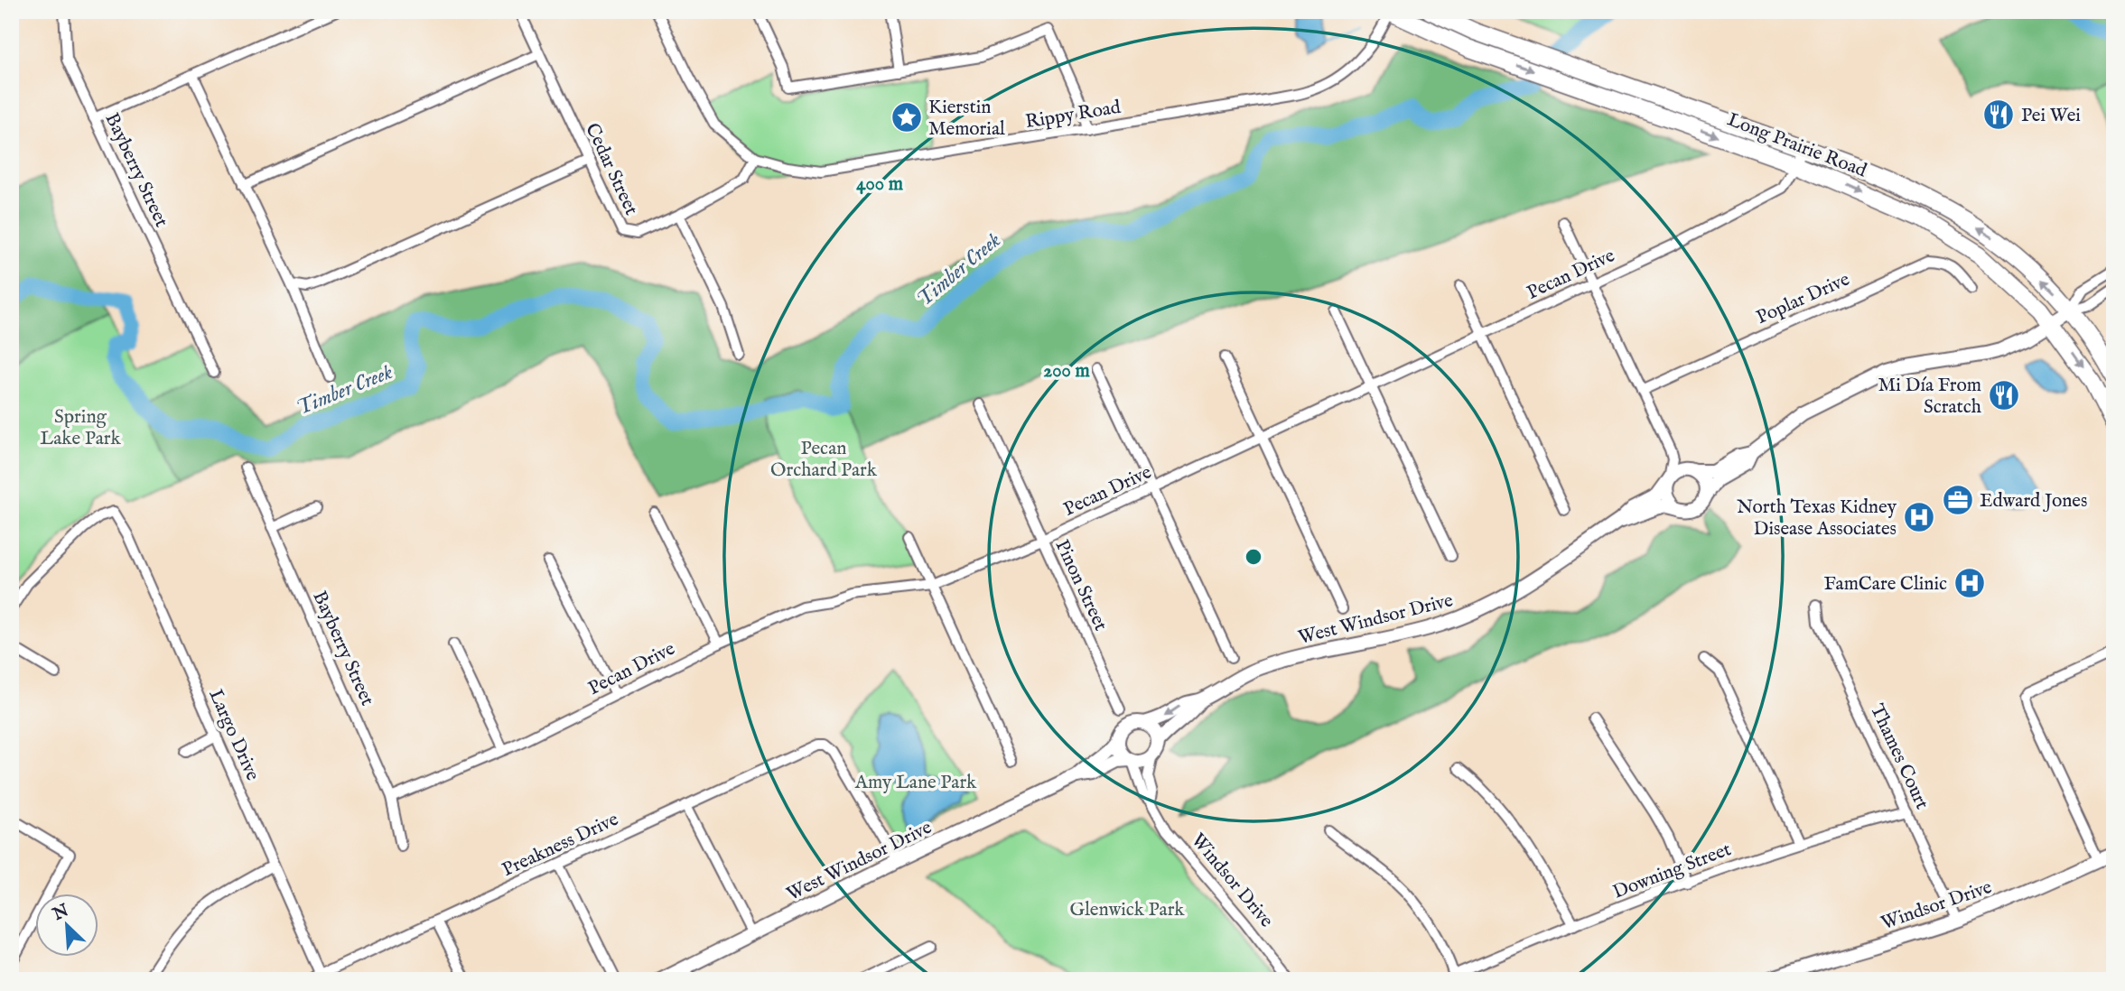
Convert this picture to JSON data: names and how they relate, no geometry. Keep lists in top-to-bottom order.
{
  "streets": {
    "main road": ["Long Prairie Road"],
    "street": [
      "Rippy Road",
      "Cedar Street",
      "Bayberry Street",
      "Pecan Drive",
      "Poplar Drive",
      "Pinon Street",
      "West Windsor Drive",
      "Largo Drive",
      "Thames Court",
      "Preakness Drive",
      "Downing Street",
      "Windsor Drive"
    ]
  },
  "crossings": [
    ["Rippy Road", "Long Prairie Road"],
    ["Rippy Road", "Cedar Street"],
    ["Long Prairie Road", "Pecan Drive"],
    ["Long Prairie Road", "West Windsor Drive"],
    ["Bayberry Street", "Pecan Drive"],
    ["Pecan Drive", "Pinon Street"],
    ["West Windsor Drive", "Preakness Drive"],
    ["West Windsor Drive", "Windsor Drive"],
    ["Largo Drive", "Preakness Drive"],
    ["Thames Court", "Downing Street"],
    ["Thames Court", "Windsor Drive"]
  ],
  "water": ["Timber Creek"],
  "parks": [
    "Spring Lake Park",
    "Pecan Orchard Park",
    "Amy Lane Park",
    "Glenwick Park"
  ],
  "places": {
    "restaurant": ["Pei Wei", "Mi Día From Scratch"],
    "place": ["Kierstin Memorial"],
    "office": ["Edward Jones"],
    "hospital": ["North Texas Kidney Disease Associates", "FamCare Clinic"]
  },
  "north": "top left",
  "rings": ["400 m", "200 m"]
}
